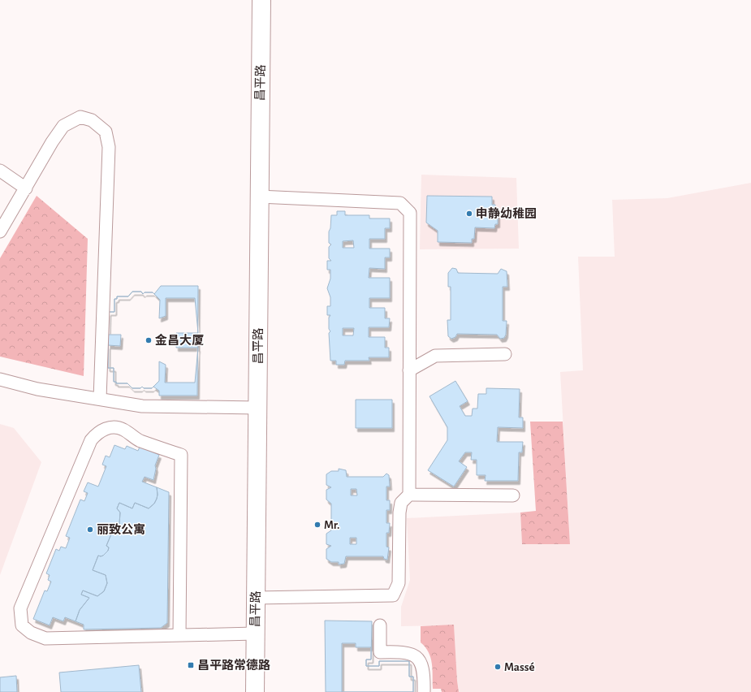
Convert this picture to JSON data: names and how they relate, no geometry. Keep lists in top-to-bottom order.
{
  "streets": {
    "street": ["昌平路"]
  },
  "places": {
    "other": [
      "申静幼稚园",
      "金昌大厦",
      "Mr.",
      "丽致公寓",
      "Massé"
    ],
    "transit": ["昌平路常德路"]
  }
}
